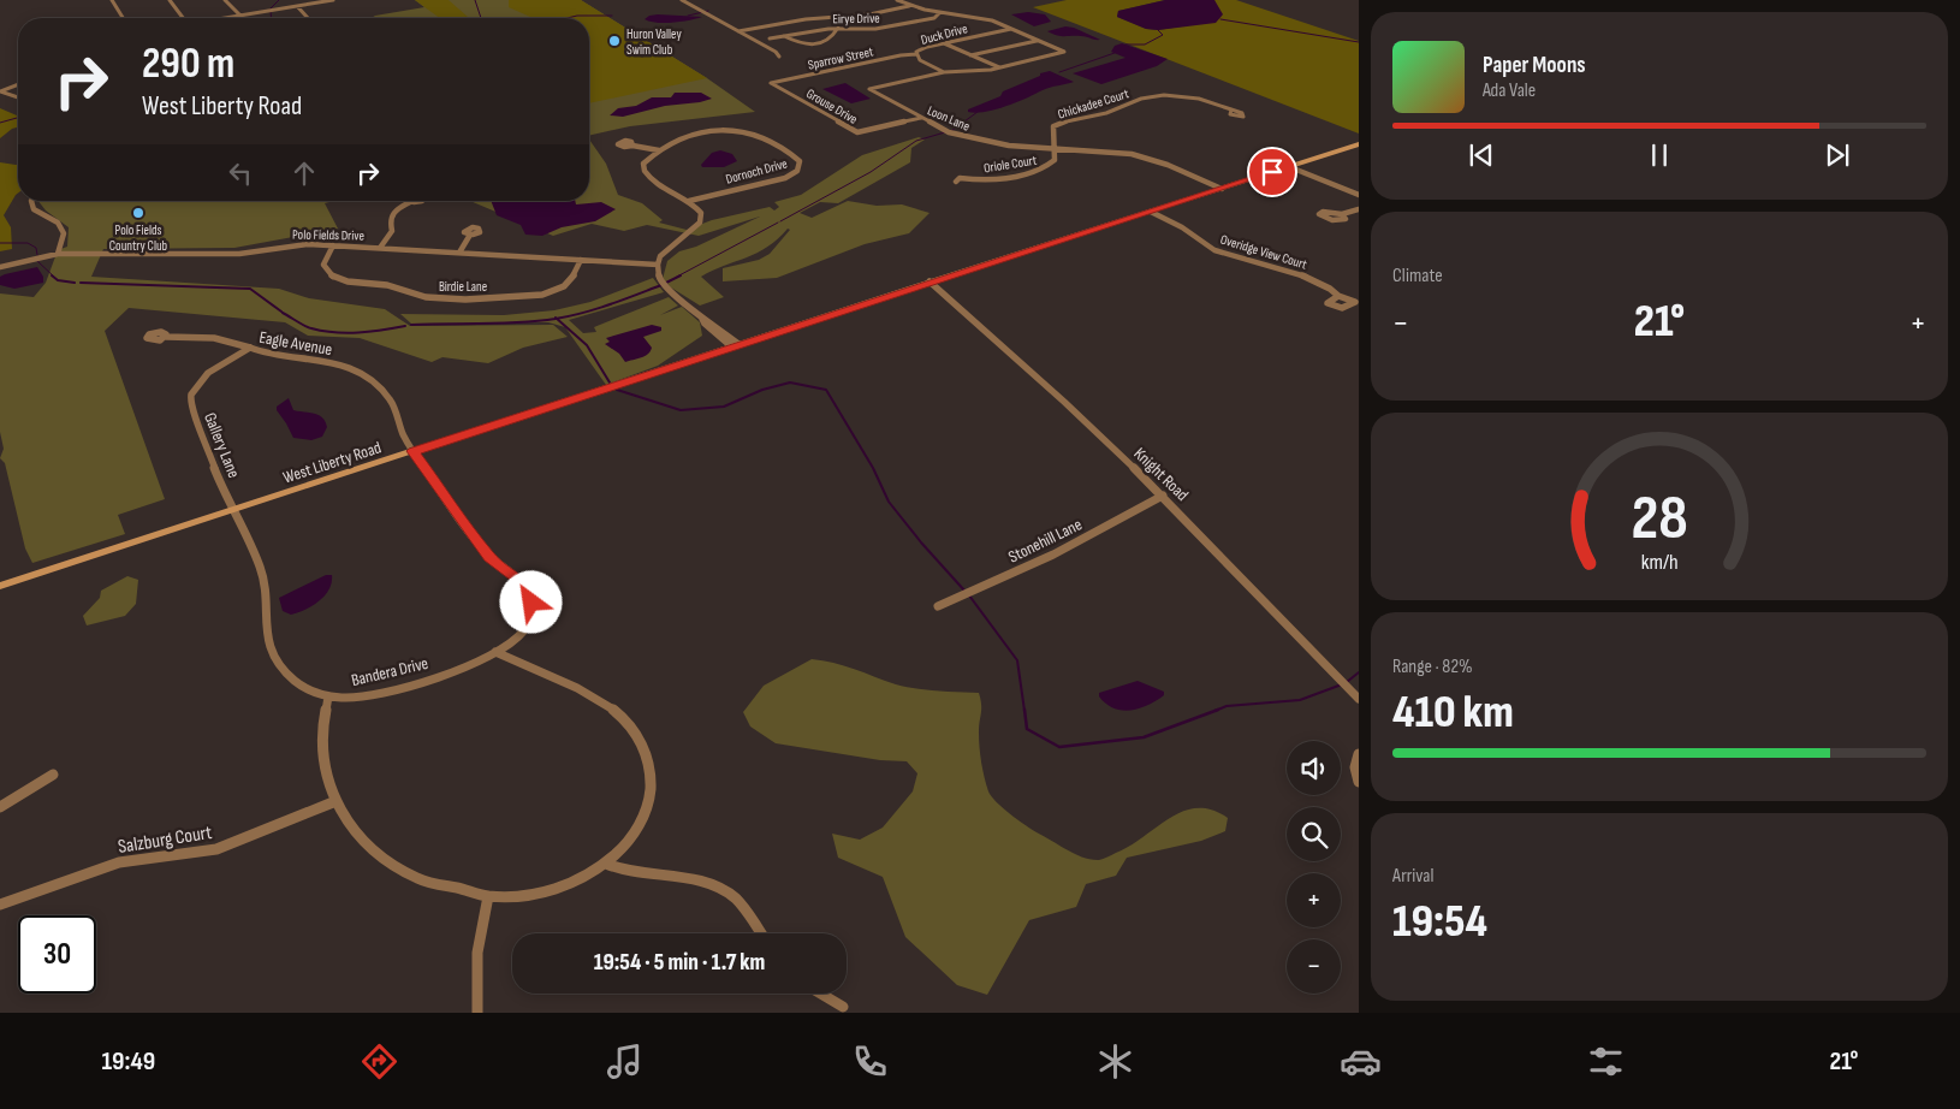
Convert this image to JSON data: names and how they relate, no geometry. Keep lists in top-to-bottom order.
{
  "streets": {
    "main road": ["West Liberty Road"],
    "street": [
      "Eirye Drive",
      "Duck Drive",
      "Sparrow Street",
      "Chickadee Court",
      "Grouse Drive",
      "Loon Lane",
      "Oriole Court",
      "Dornoch Drive",
      "Polo Fields Drive",
      "Overidge View Court",
      "Birdie Lane",
      "Eagle Avenue",
      "Gallery Lane",
      "Knight Road",
      "Stonehill Lane",
      "Bandera Drive",
      "Salzburg Court"
    ]
  },
  "crossings": [
    ["Duck Drive", "Sparrow Street"],
    ["Duck Drive", "Loon Lane"],
    ["Sparrow Street", "Grouse Drive"],
    ["Chickadee Court", "Loon Lane"],
    ["Chickadee Court", "Oriole Court"],
    ["Grouse Drive", "Loon Lane"],
    ["Loon Lane", "Oriole Court"],
    ["Loon Lane", "West Liberty Road"],
    ["Polo Fields Drive", "Birdie Lane"],
    ["Overidge View Court", "West Liberty Road"],
    ["Eagle Avenue", "Gallery Lane"],
    ["Eagle Avenue", "West Liberty Road"],
    ["Eagle Avenue", "Bandera Drive"],
    ["Gallery Lane", "West Liberty Road"],
    ["Gallery Lane", "Bandera Drive"],
    ["West Liberty Road", "Knight Road"],
    ["West Liberty Road", "Bandera Drive"],
    ["Knight Road", "Stonehill Lane"]
  ],
  "places": ["Huron Valley Swim Club", "Polo Fields Country Club"],
  "page": {
    "turn": ["290 m", "West Liberty Road"],
    "song": ["Paper Moons", "Ada Vale"],
    "tile": [
      "Climate",
      ["Range · 82%", "410 km"],
      ["Arrival", "19:54"]
    ],
    "heat": ["−", "21°", "+"],
    "map_buttons": ["+", "−"],
    "limit": "30",
    "trip": "19:54 · 5 min · 1.7 km",
    "tabs": ["19:49", "21°"],
    "gauge": ["28", "km/h"]
  }
}
